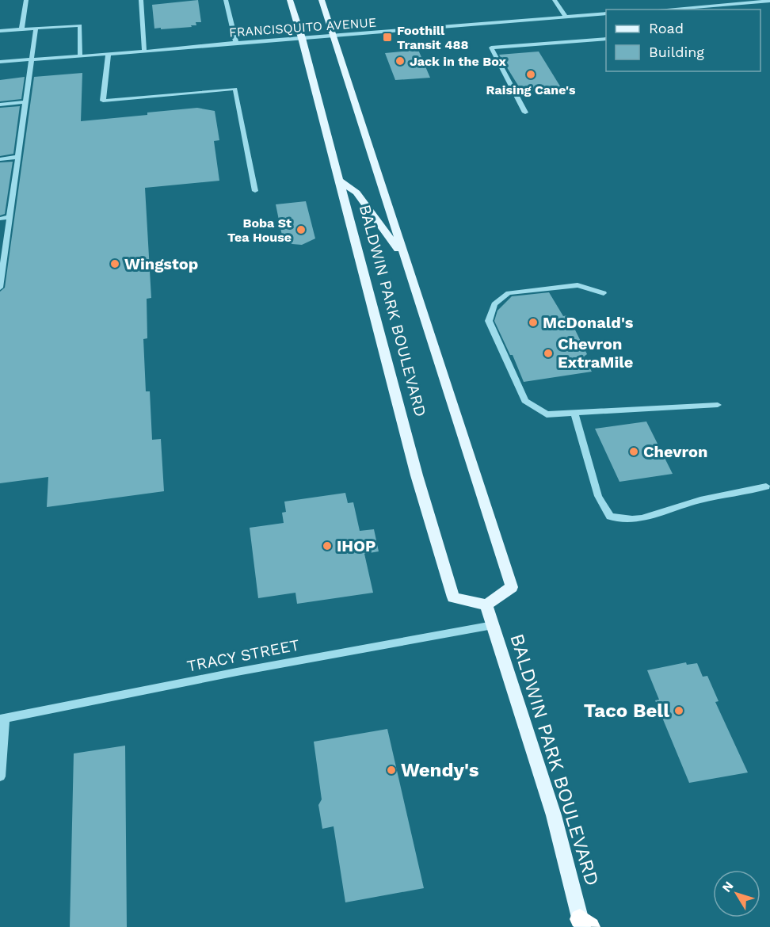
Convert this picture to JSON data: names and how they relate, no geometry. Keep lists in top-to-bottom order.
{
  "streets": {
    "main road": ["BALDWIN PARK BOULEVARD"],
    "street": ["FRANCISQUITO AVENUE", "TRACY STREET"]
  },
  "crossings": [
    ["FRANCISQUITO AVENUE", "BALDWIN PARK BOULEVARD"],
    ["BALDWIN PARK BOULEVARD", "TRACY STREET"]
  ],
  "places": {
    "transit": ["Foothill Transit 488"],
    "other": [
      "Jack in the Box",
      "Raising Cane's",
      "Boba St Tea House",
      "Wingstop",
      "McDonald's",
      "Chevron ExtraMile",
      "Chevron",
      "IHOP",
      "Taco Bell",
      "Wendy's"
    ]
  },
  "legend": ["Road", "Building"],
  "north": "top left"
}
